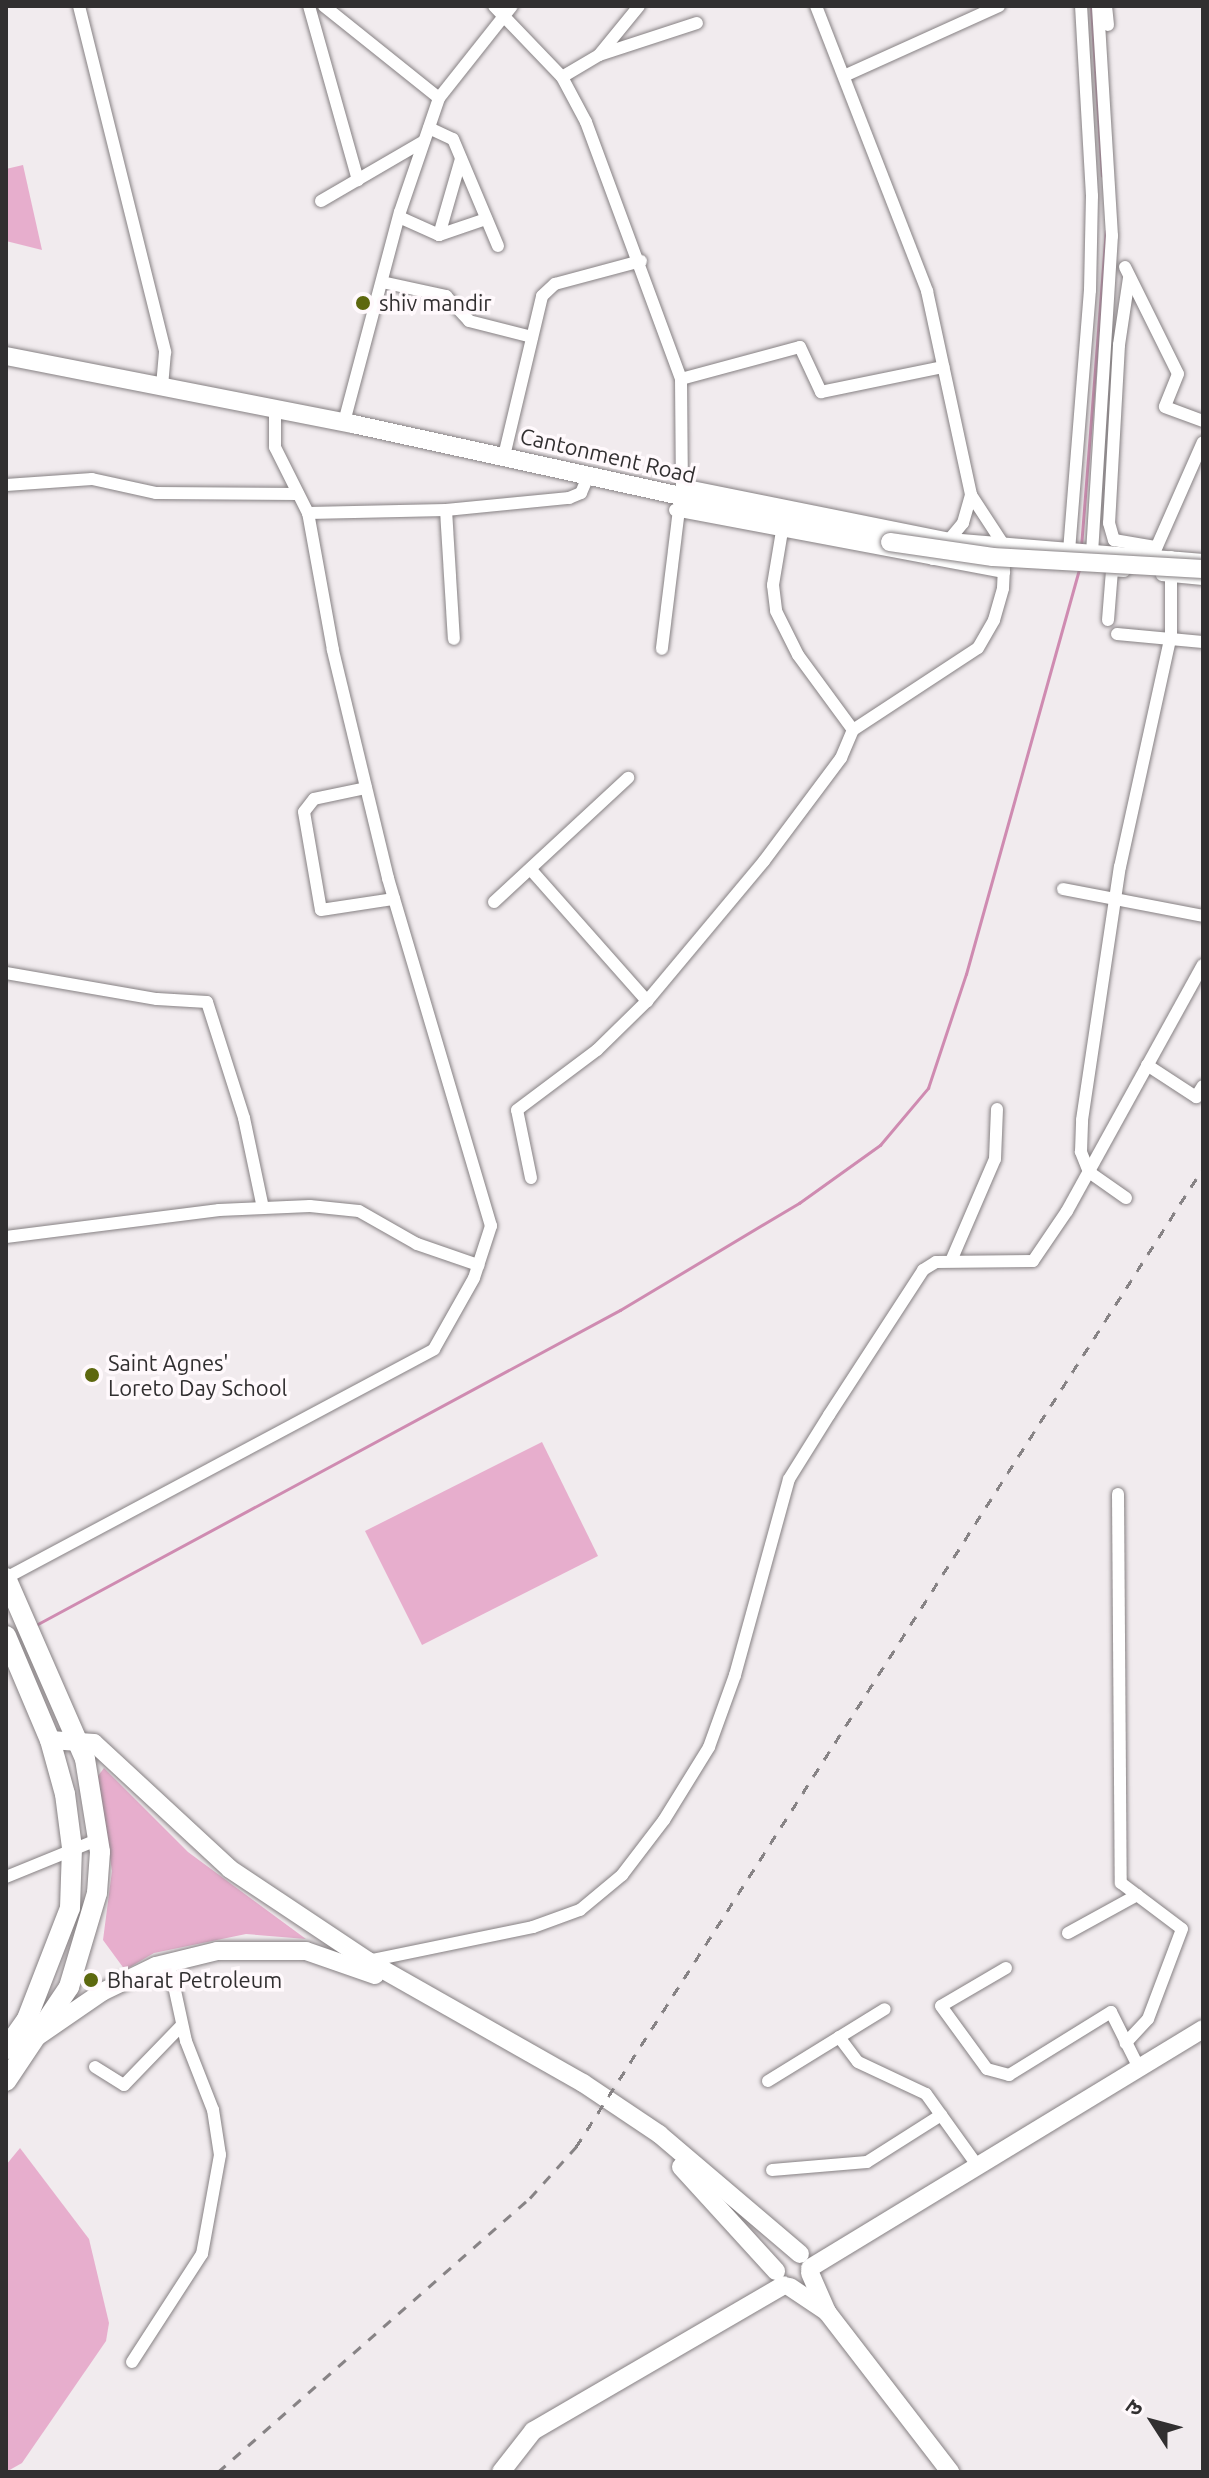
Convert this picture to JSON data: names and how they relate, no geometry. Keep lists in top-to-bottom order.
{
  "streets": {
    "main road": ["Cantonment Road"]
  },
  "places": ["shiv mandir", "Saint Agnes' Loreto Day School", "Bharat Petroleum"],
  "north": "top left"
}
